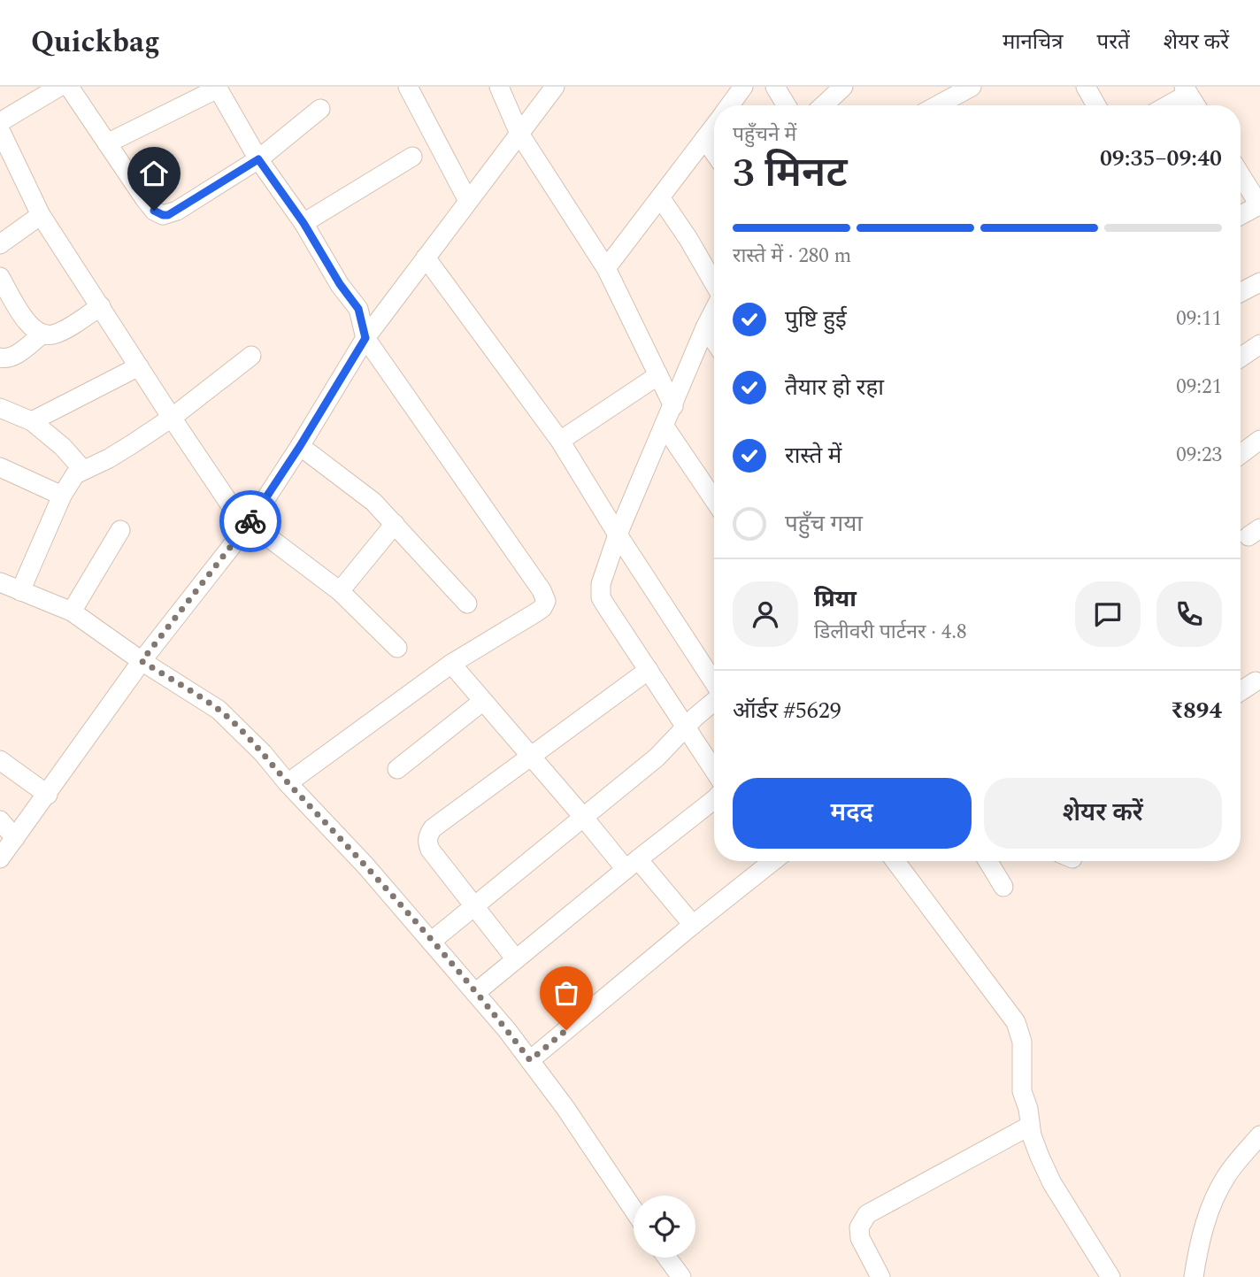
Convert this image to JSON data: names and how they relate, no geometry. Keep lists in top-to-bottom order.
{
  "page": {
    "header": "Quickbag",
    "nav": ["मानचित्र", "परतें", "शेयर करें"],
    "heading": ["3 मिनट", "पहुँचने में", "09:35–09:40"],
    "panel": [
      "प्रिया",
      "डिलीवरी पार्टनर · 4.8",
      "ऑर्डर #5629",
      "₹894"
    ],
    "bar": "रास्ते में · 280 m",
    "list": [
      ["पुष्टि हुई", "09:11"],
      ["तैयार हो रहा", "09:21"],
      ["रास्ते में", "09:23"],
      "पहुँच गया"
    ],
    "buttons": ["मदद", "शेयर करें"]
  }
}
